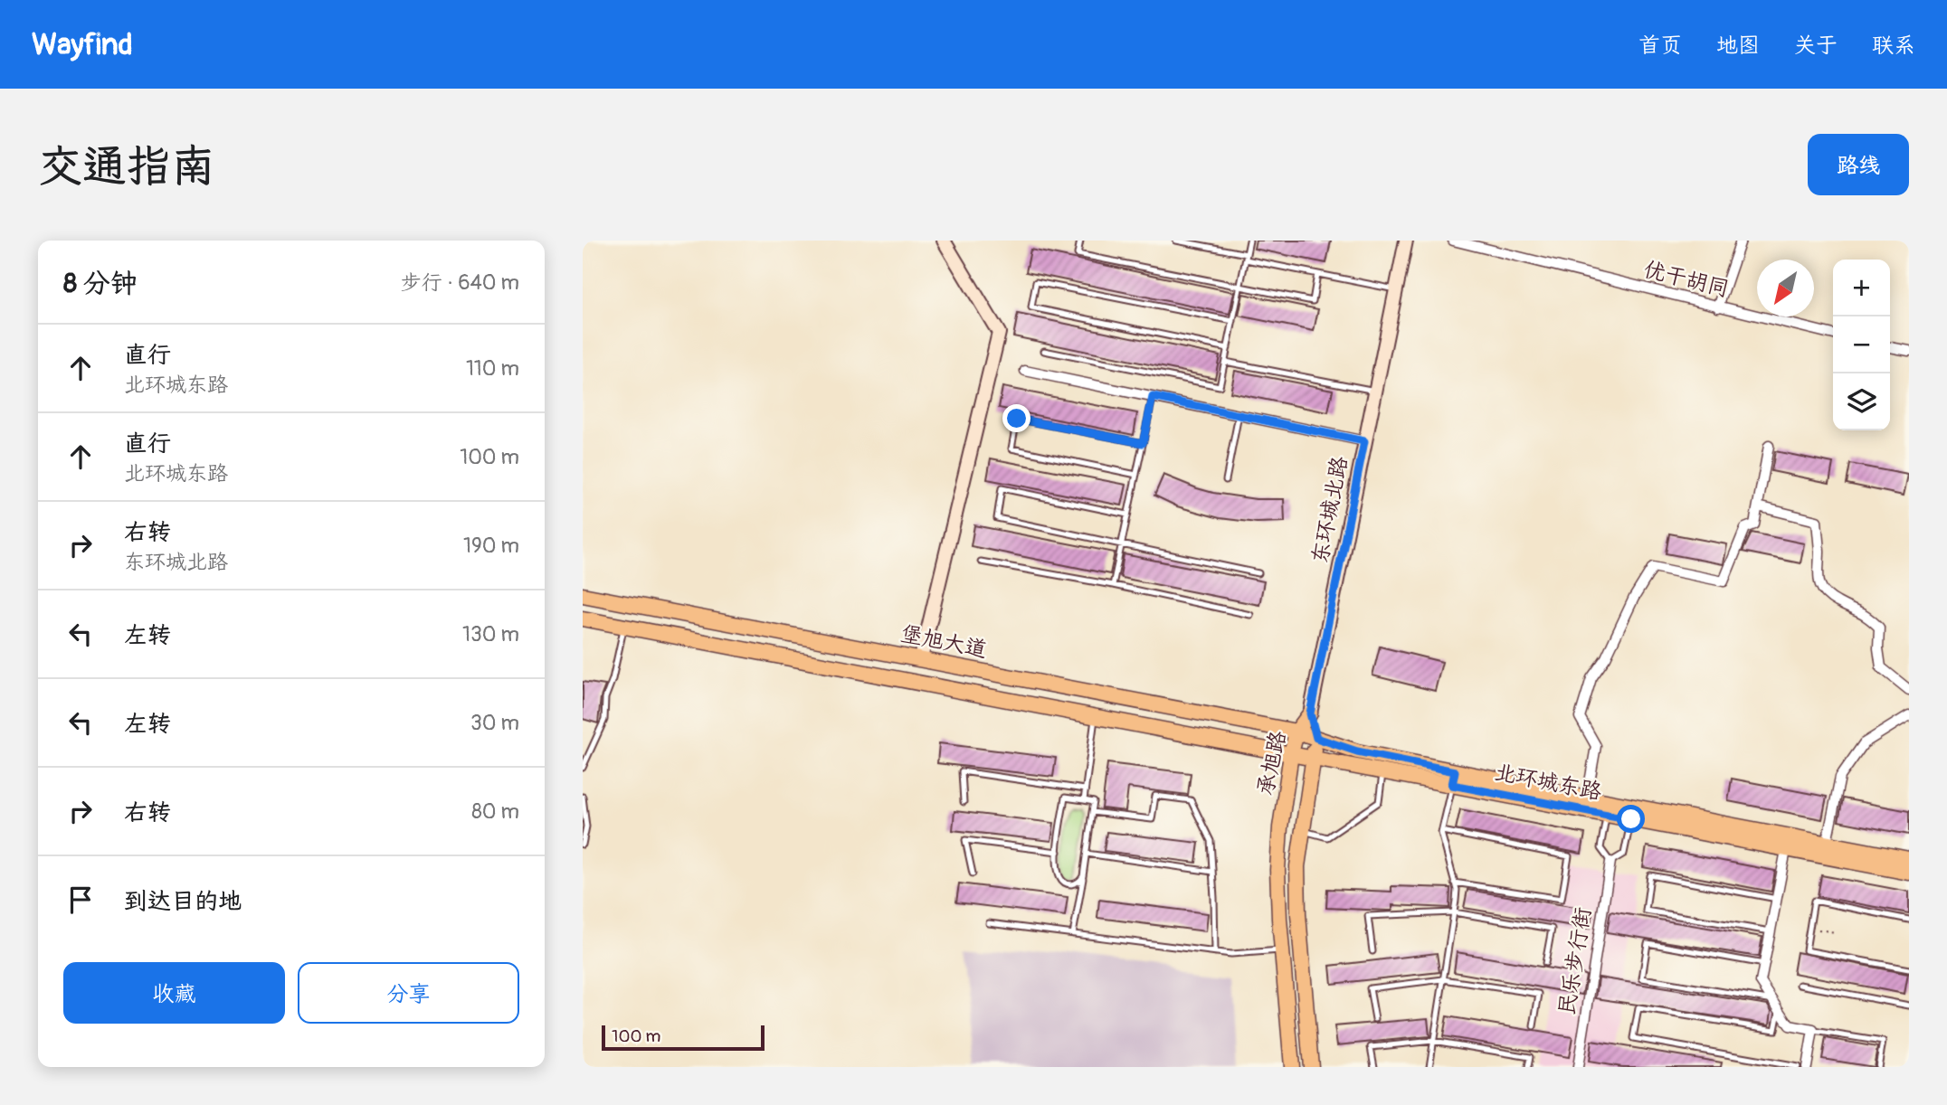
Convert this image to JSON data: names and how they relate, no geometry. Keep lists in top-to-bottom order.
{
  "streets": {
    "main road": [
      "东环城北路",
      "堡旭大道",
      "承旭路",
      "北环城东路"
    ],
    "street": ["优干胡同", "民乐步行街"]
  },
  "crossings": [
    ["东环城北路", "承旭路"],
    ["堡旭大道", "承旭路"],
    ["堡旭大道", "北环城东路"],
    ["承旭路", "北环城东路"]
  ],
  "scale_bar": "100 m",
  "north": "bottom left",
  "page": {
    "header": "Wayfind",
    "nav": [
      "首页",
      "地图",
      "关于",
      "联系"
    ],
    "buttons": [
      "路线",
      ["收藏", "分享"]
    ],
    "title": "交通指南",
    "heading": ["8 分钟", "步行 · 640 m"],
    "map_buttons": ["+", "−"],
    "list": [
      ["直行", "北环城东路", "110 m"],
      ["直行", "北环城东路", "100 m"],
      ["右转", "东环城北路", "190 m"],
      ["左转", "130 m"],
      ["左转", "30 m"],
      ["右转", "80 m"],
      "到达目的地"
    ],
    "scale": "100 m"
  }
}
